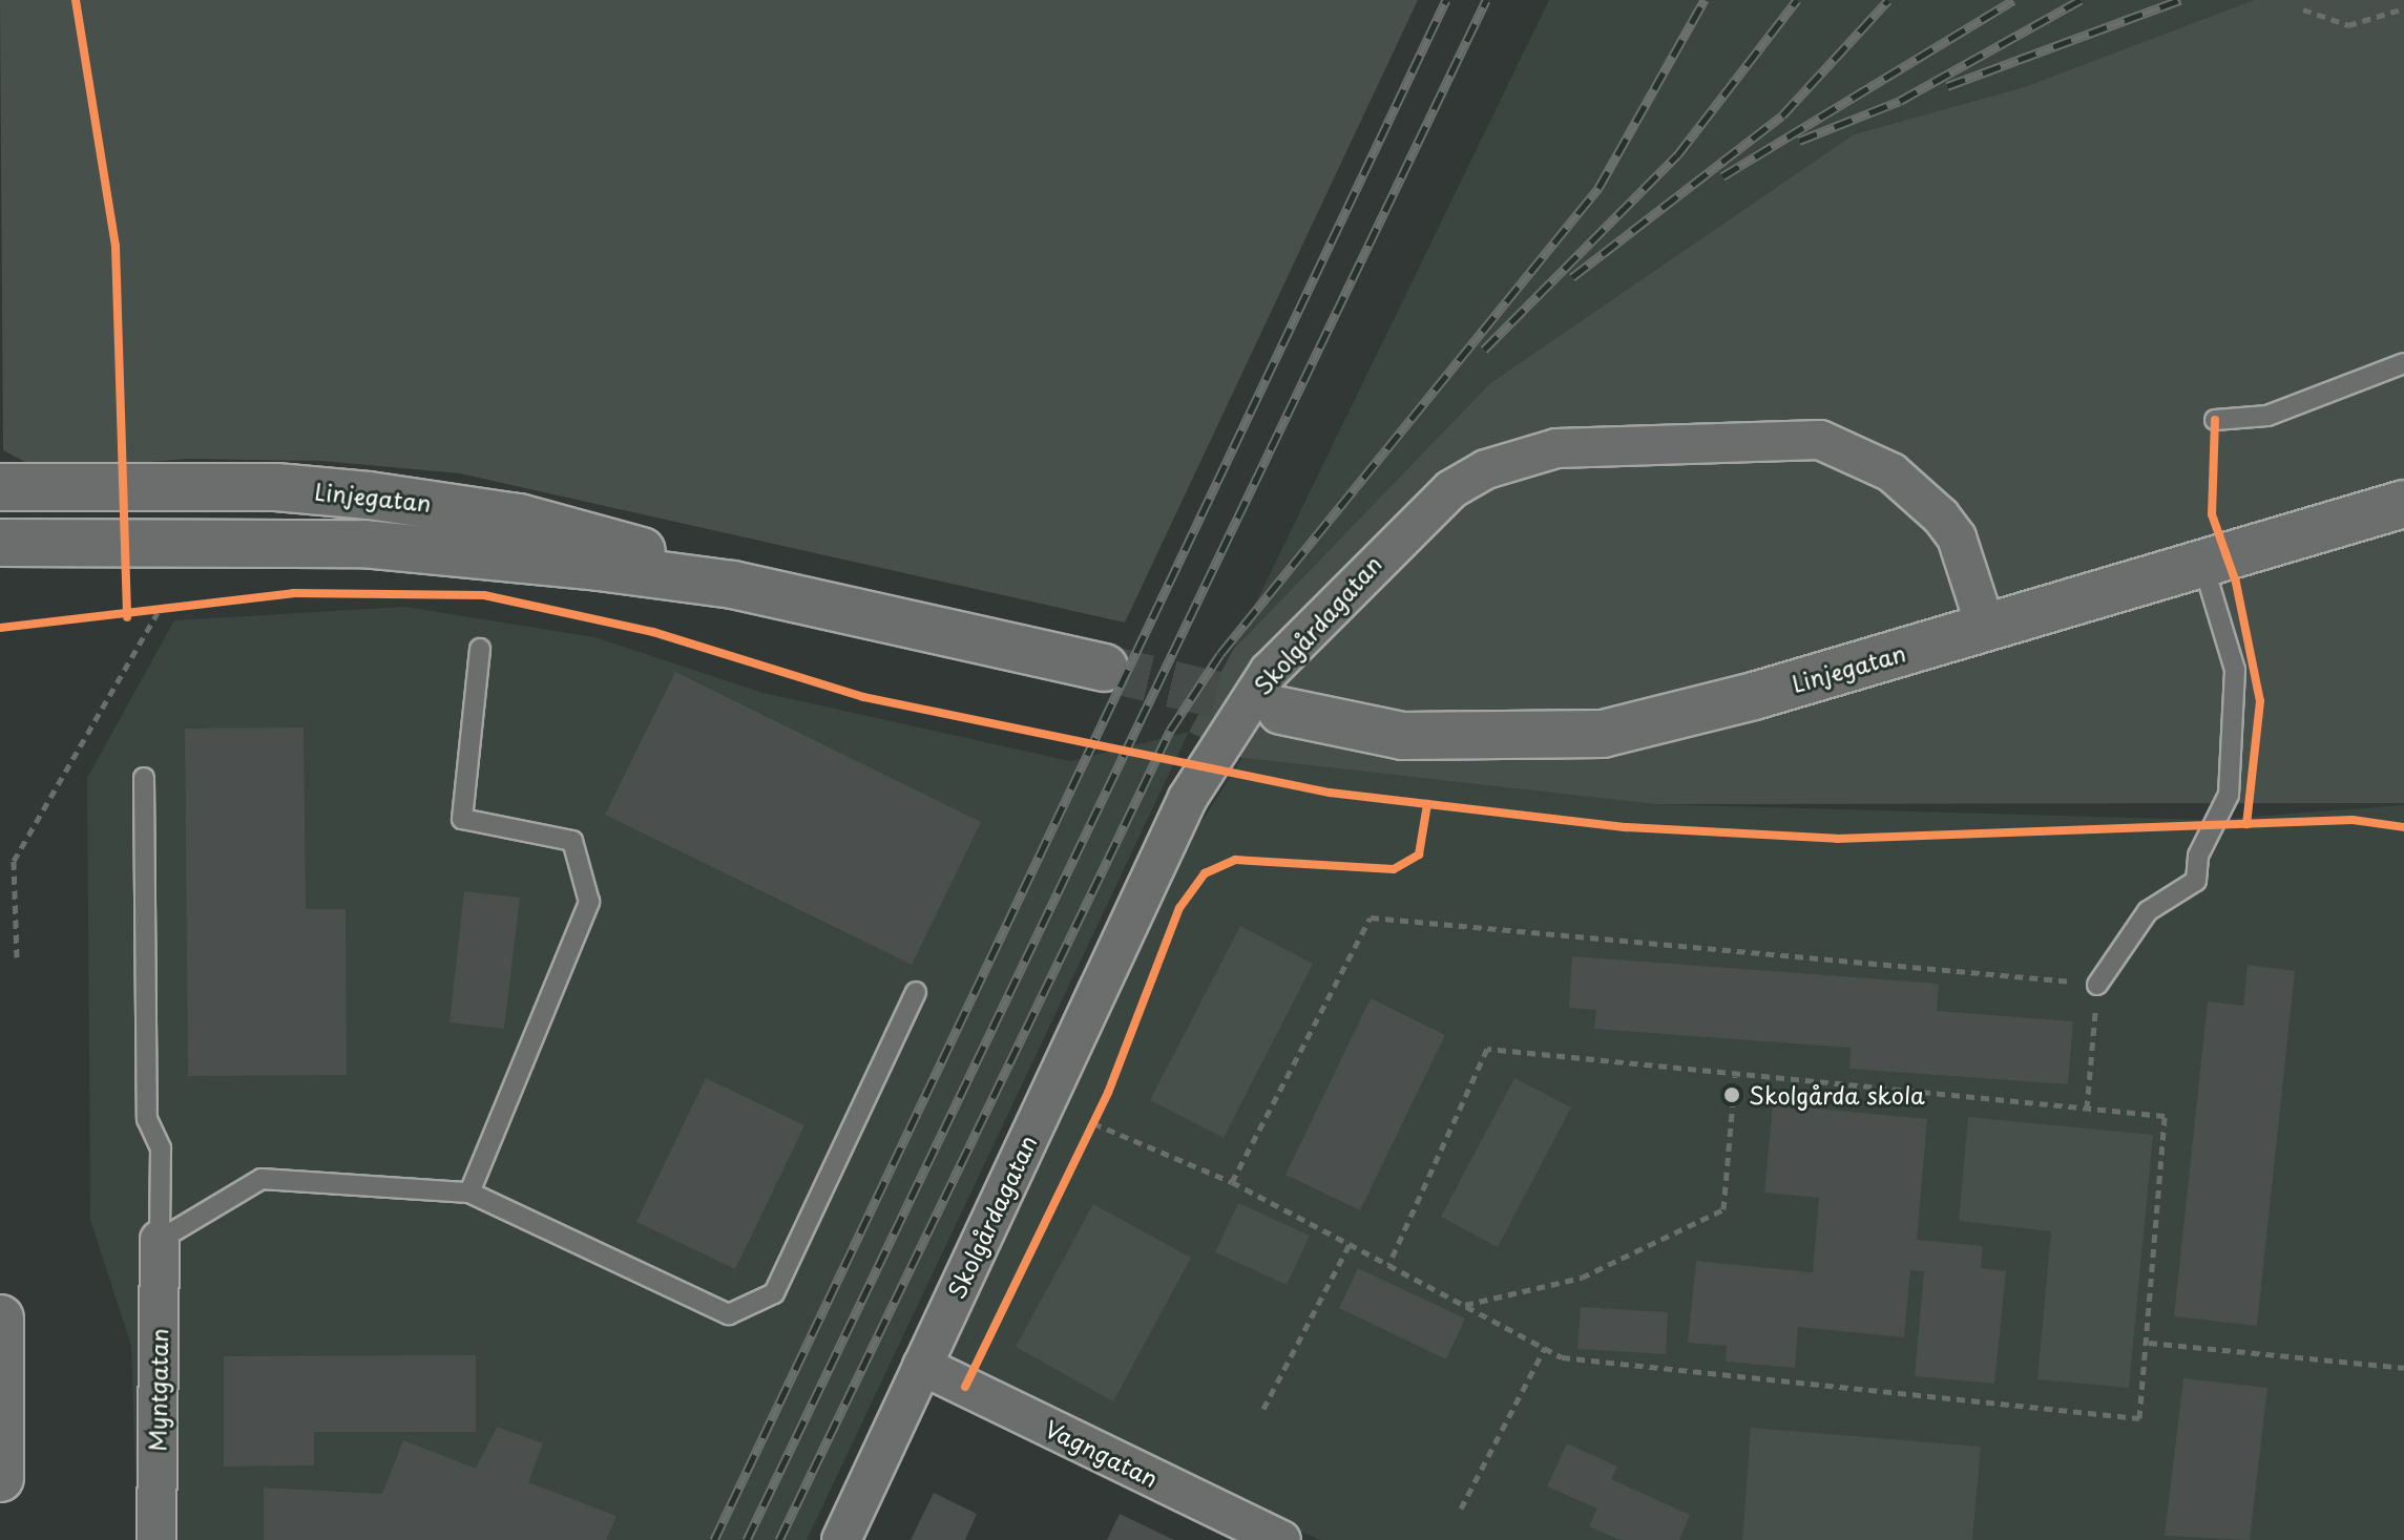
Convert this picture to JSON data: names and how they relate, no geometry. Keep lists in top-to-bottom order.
{
  "streets": {
    "street": [
      "Linjegatan",
      "Skolgårdagatan",
      "Myntgatan",
      "Vagngatan"
    ]
  },
  "crossings": [
    ["Linjegatan", "Skolgårdagatan"],
    ["Skolgårdagatan", "Vagngatan"]
  ],
  "places": ["Skolgårda skola"]
}
